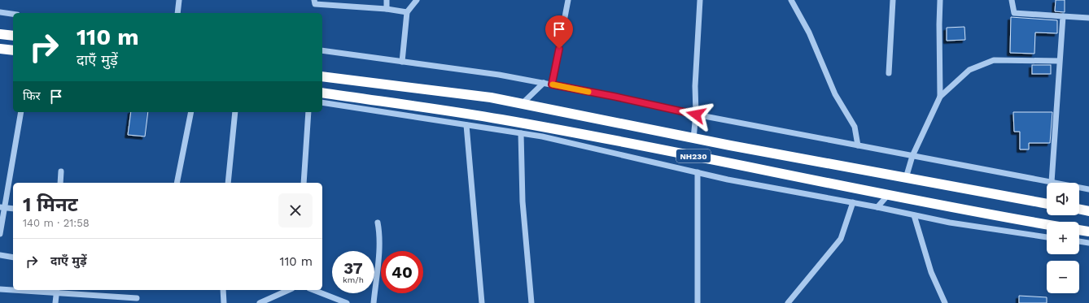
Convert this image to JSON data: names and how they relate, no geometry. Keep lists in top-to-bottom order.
{
  "streets": {
    "highway": ["NH230"]
  },
  "page": {
    "turn": ["110 m", "दाएँ मुड़ें"],
    "then": "फिर",
    "map_buttons": ["+", "−"],
    "heading": ["1 मिनट", "140 m · 21:58"],
    "list": [
      {
        "name": "दाएँ मुड़ें",
        "value": "110 m"
      }
    ],
    "speed": "37 km/h",
    "limit": "40"
  }
}
